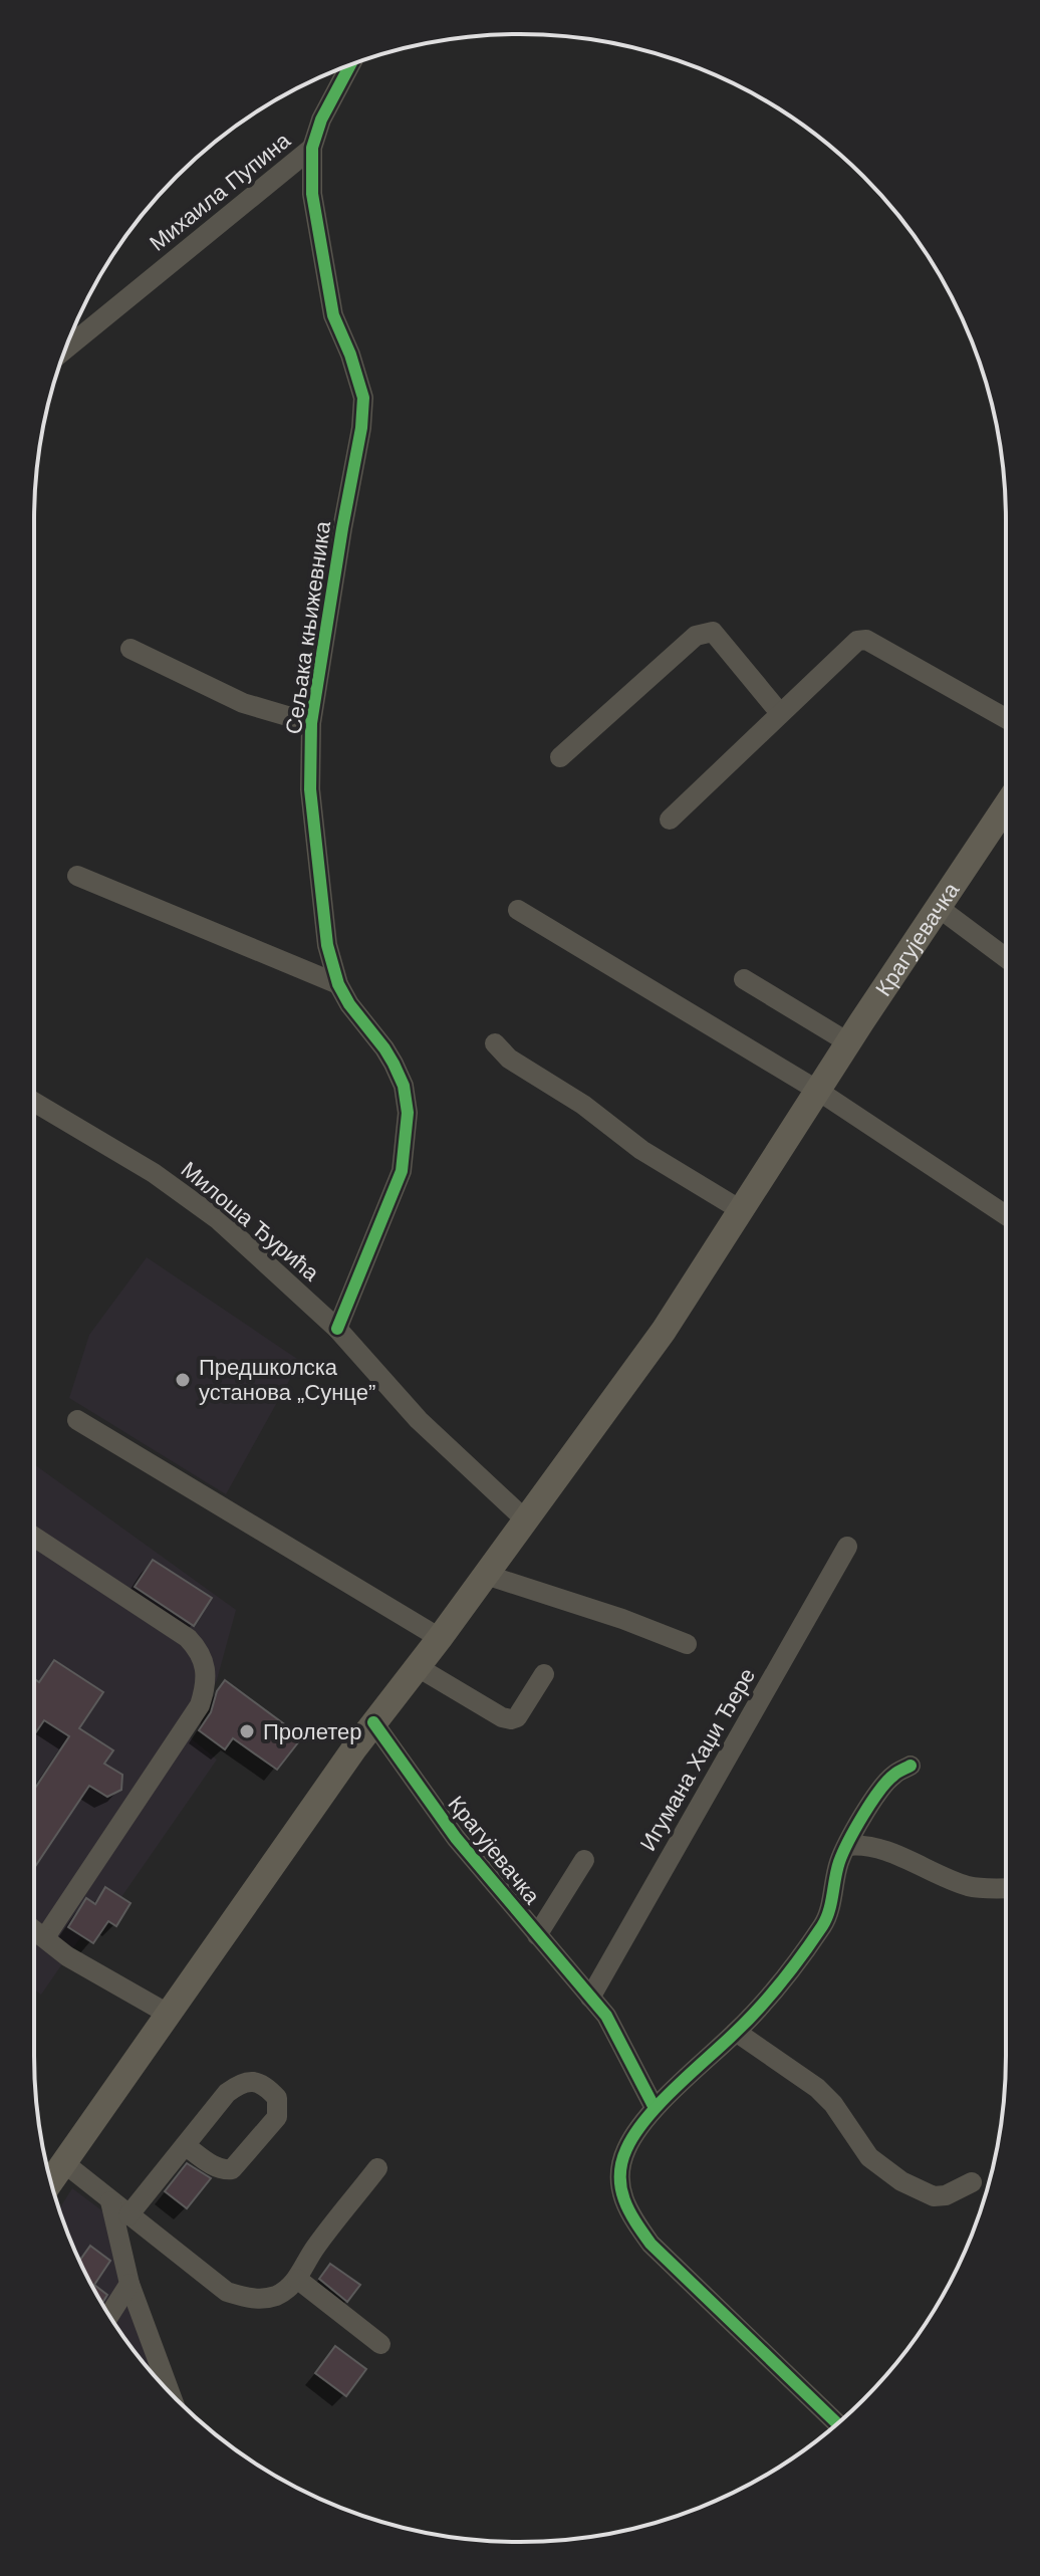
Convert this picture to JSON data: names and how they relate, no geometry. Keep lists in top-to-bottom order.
{
  "streets": {
    "main road": ["Крагујевачка"],
    "street": [
      "Михаила Пупина",
      "Сељака књижевника",
      "Милоша Ђурића",
      "Игумана Хаџи Ђере"
    ]
  },
  "crossings": [
    ["Михаила Пупина", "Сељака књижевника"],
    ["Сељака књижевника", "Милоша Ђурића"],
    ["Крагујевачка", "Милоша Ђурића"],
    ["Крагујевачка", "Игумана Хаџи Ђере"]
  ],
  "places": ["Предшколска установа „Сунце”", "Пролетер"]
}
